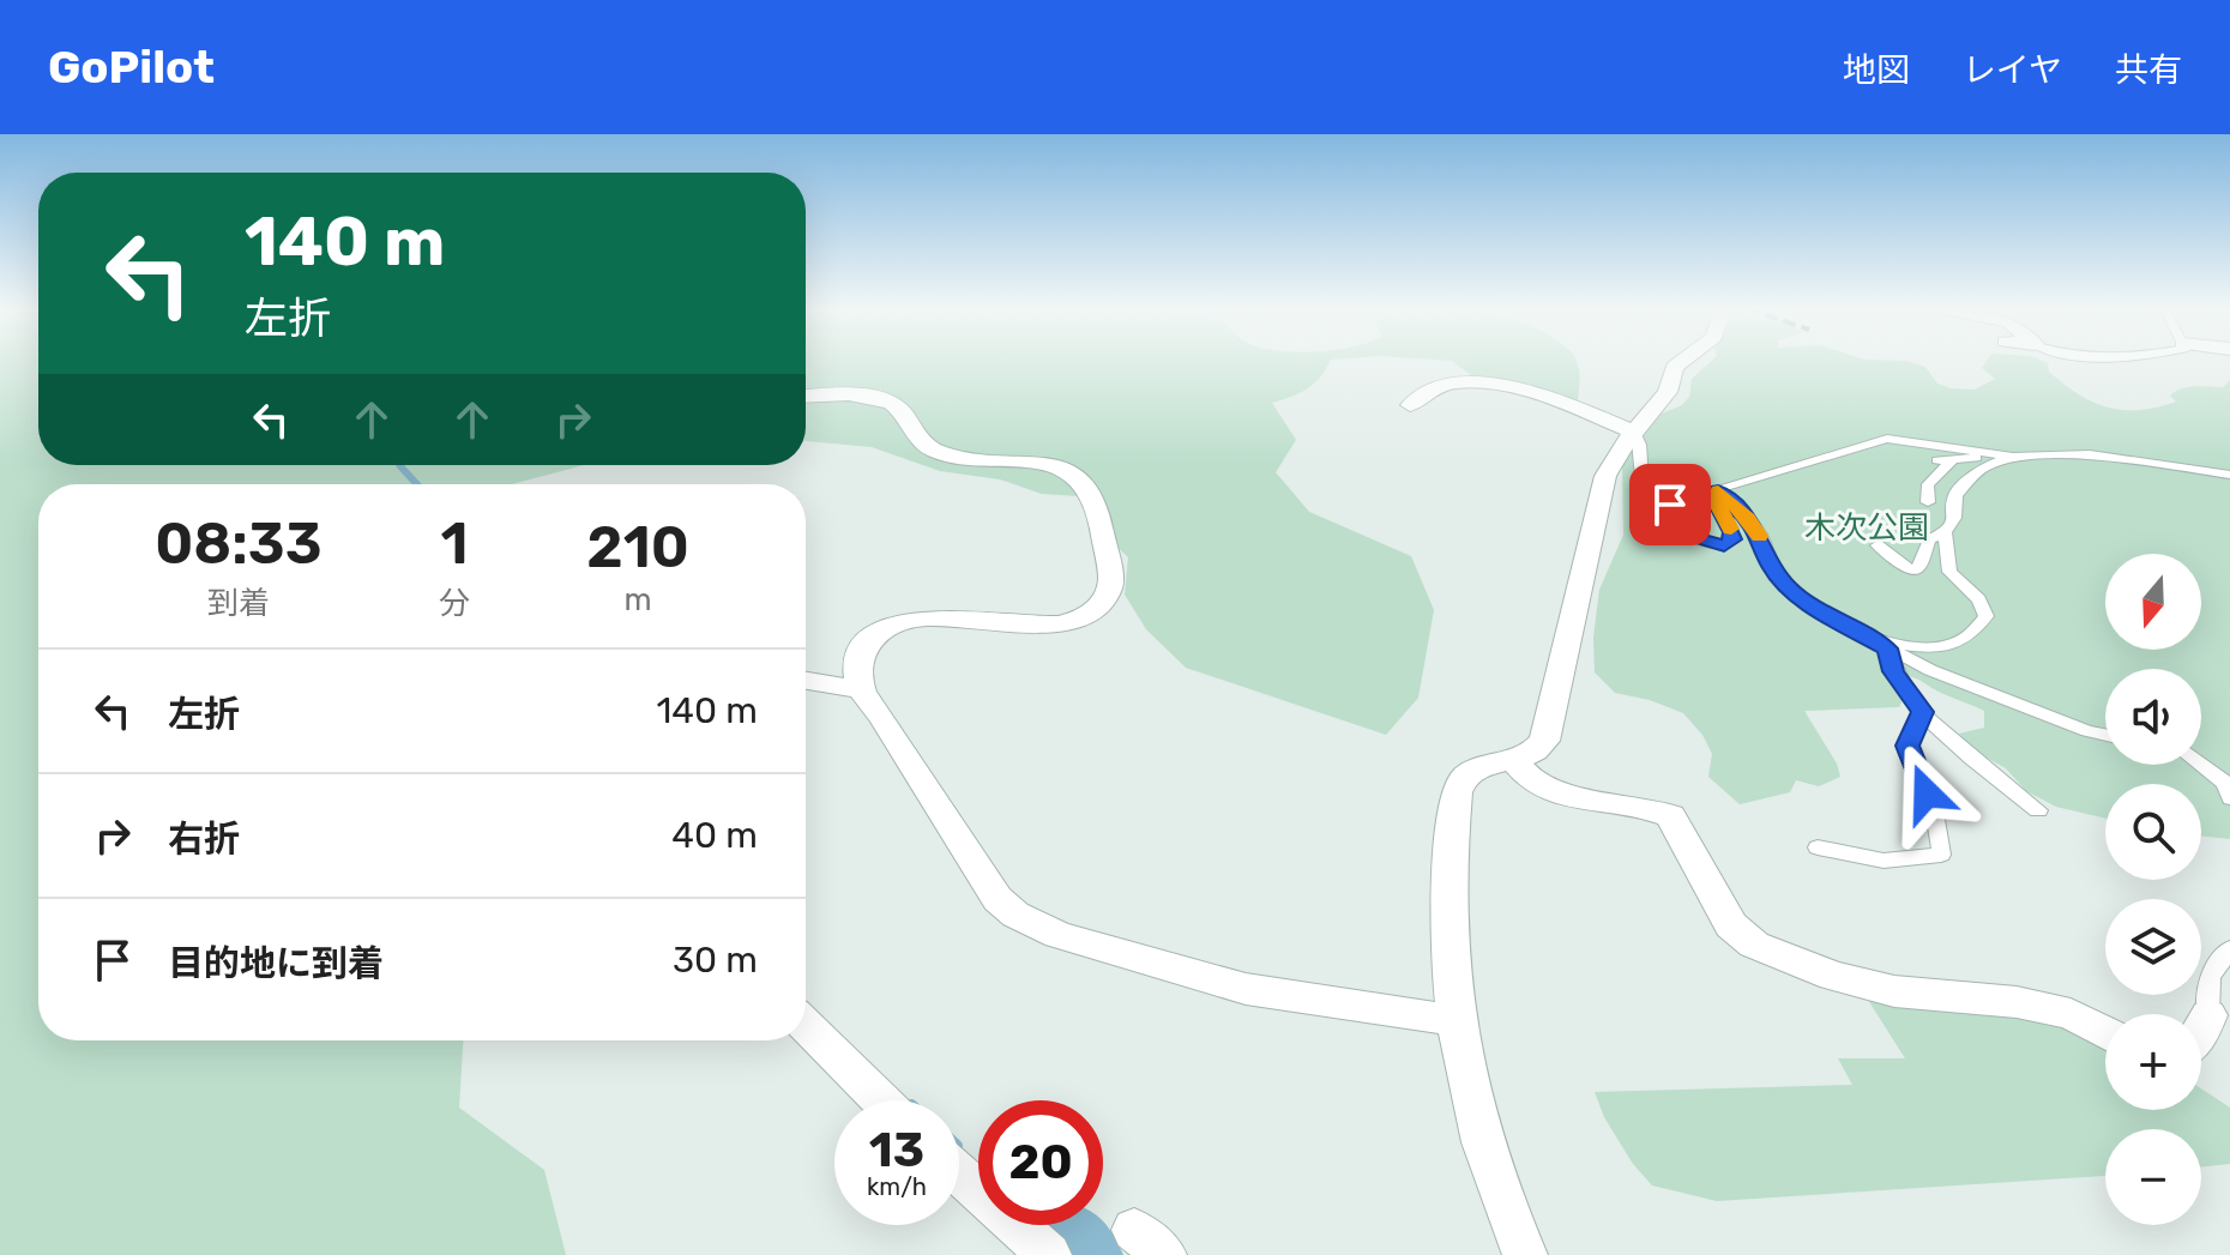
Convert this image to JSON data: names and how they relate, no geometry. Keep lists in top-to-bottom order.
{
  "parks": ["木次公園"],
  "north": "bottom",
  "page": {
    "header": "GoPilot",
    "nav": ["地図", "レイヤ", "共有"],
    "turn": ["140 m", "左折"],
    "eta": [
      "08:33",
      "到着",
      "1",
      "分",
      "210",
      "m"
    ],
    "map_buttons": ["+", "−"],
    "list": [
      {
        "name": "左折",
        "value": "140 m"
      },
      {
        "name": "右折",
        "value": "40 m"
      },
      {
        "name": "目的地に到着",
        "value": "30 m"
      }
    ],
    "speed": "13 km/h",
    "limit": "20"
  }
}
